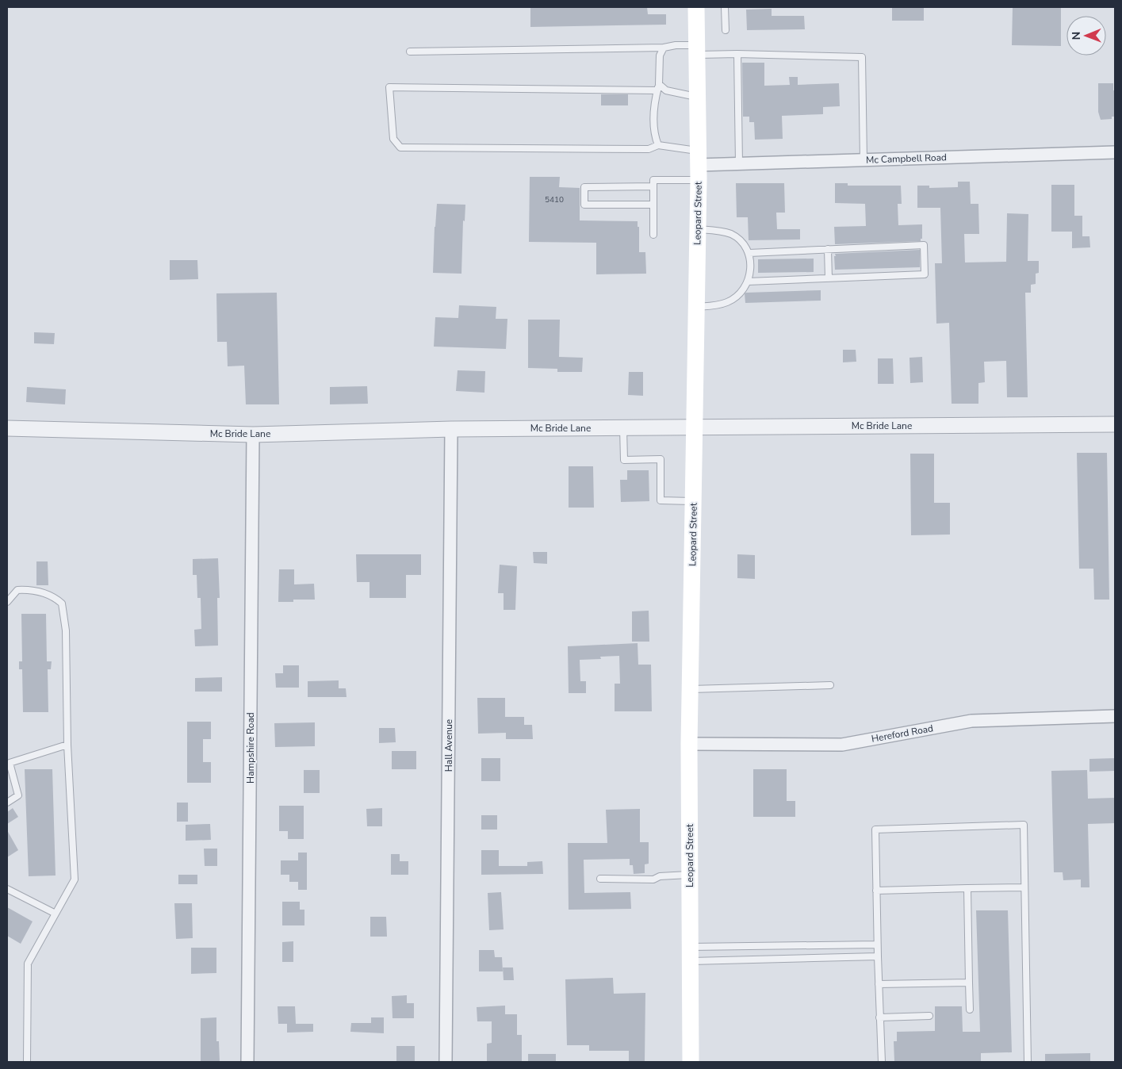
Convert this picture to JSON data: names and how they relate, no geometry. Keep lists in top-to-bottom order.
{
  "streets": {
    "main road": ["Leopard Street"],
    "street": [
      "Mc Campbell Road",
      "Mc Bride Lane",
      "Hereford Road",
      "Hall Avenue",
      "Hampshire Road"
    ]
  },
  "crossings": [
    ["Mc Campbell Road", "Leopard Street"],
    ["Leopard Street", "Mc Bride Lane"],
    ["Leopard Street", "Hereford Road"],
    ["Mc Bride Lane", "Hall Avenue"],
    ["Mc Bride Lane", "Hampshire Road"]
  ],
  "house_numbers": ["5410"],
  "north": "left"
}
